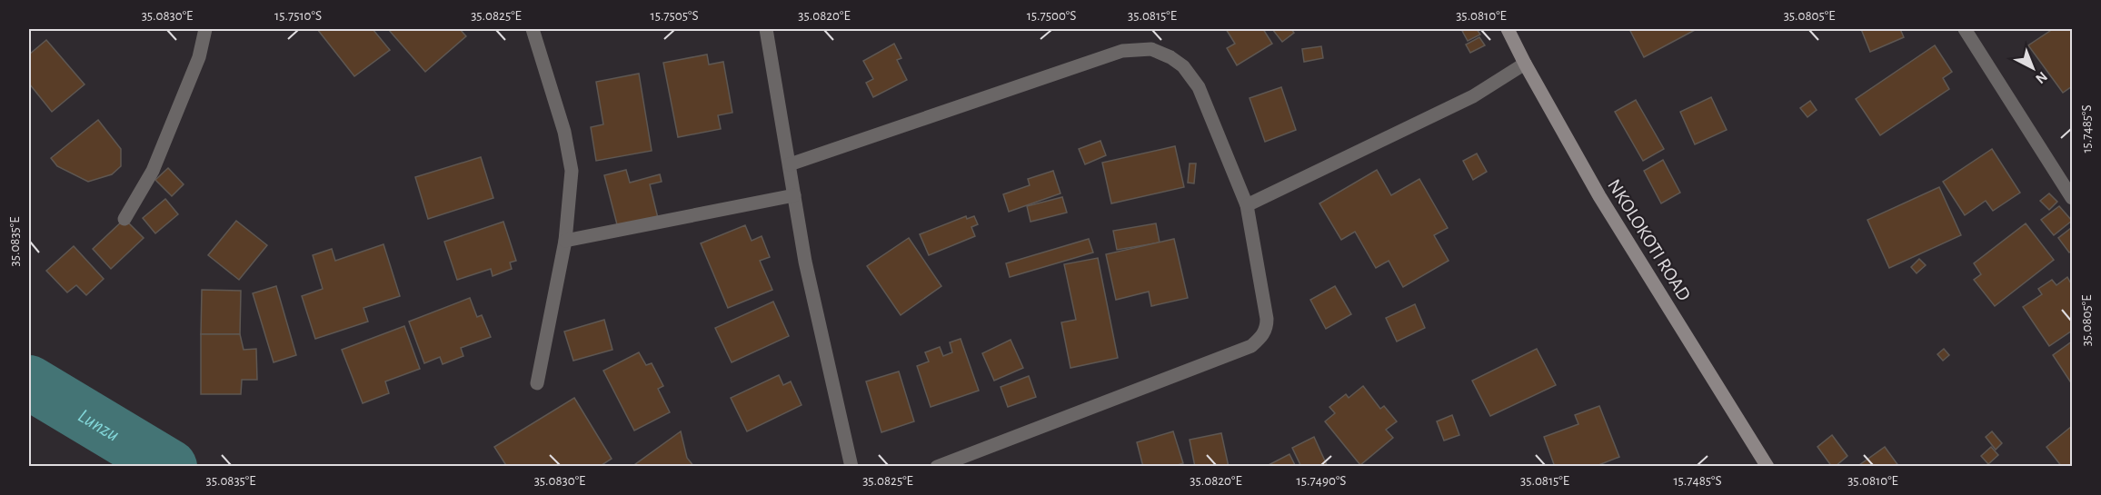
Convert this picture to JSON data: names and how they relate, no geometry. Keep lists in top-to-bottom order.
{
  "streets": {
    "main road": ["NKOLOKOTI ROAD"]
  },
  "water": ["Lunzu"],
  "north": "bottom right",
  "coordinates": [
    "35.0830°E",
    "15.7510°S",
    "35.0825°E",
    "15.7505°S",
    "35.0820°E",
    "15.7500°S",
    "35.0815°E",
    "35.0810°E",
    "35.0805°E",
    "15.7485°S",
    "35.0835°E",
    "15.7490°S"
  ]
}
